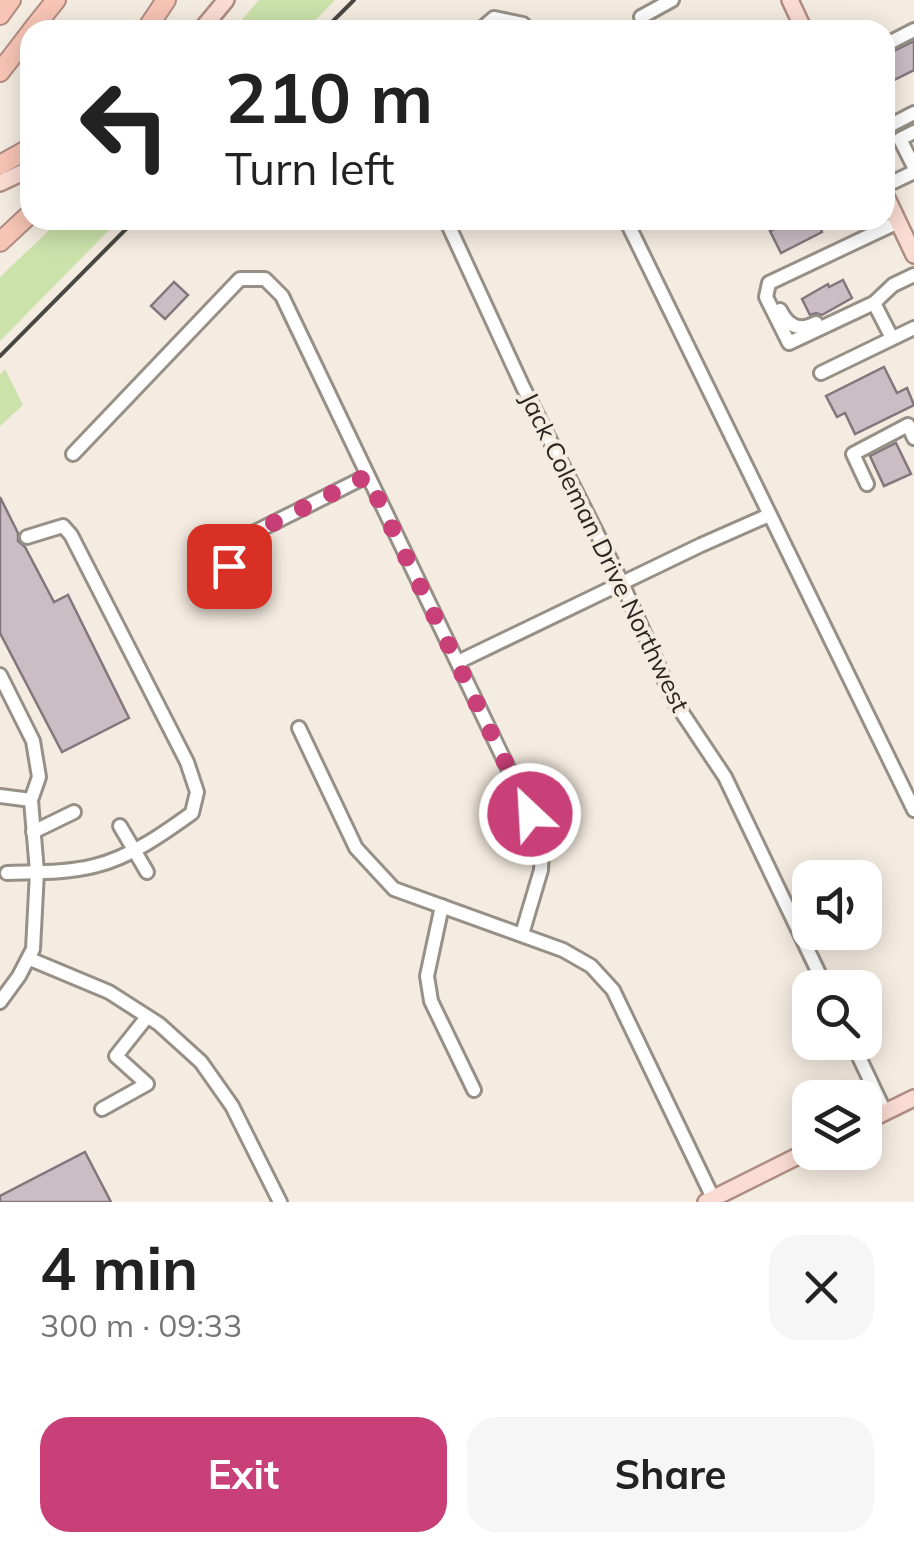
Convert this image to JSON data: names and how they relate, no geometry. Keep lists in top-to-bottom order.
{
  "streets": {
    "street": ["Jack Coleman Drive Northwest"]
  },
  "page": {
    "turn": ["210 m", "Turn left"],
    "heading": ["4 min", "300 m · 09:33"],
    "buttons": ["Exit", "Share"]
  }
}
